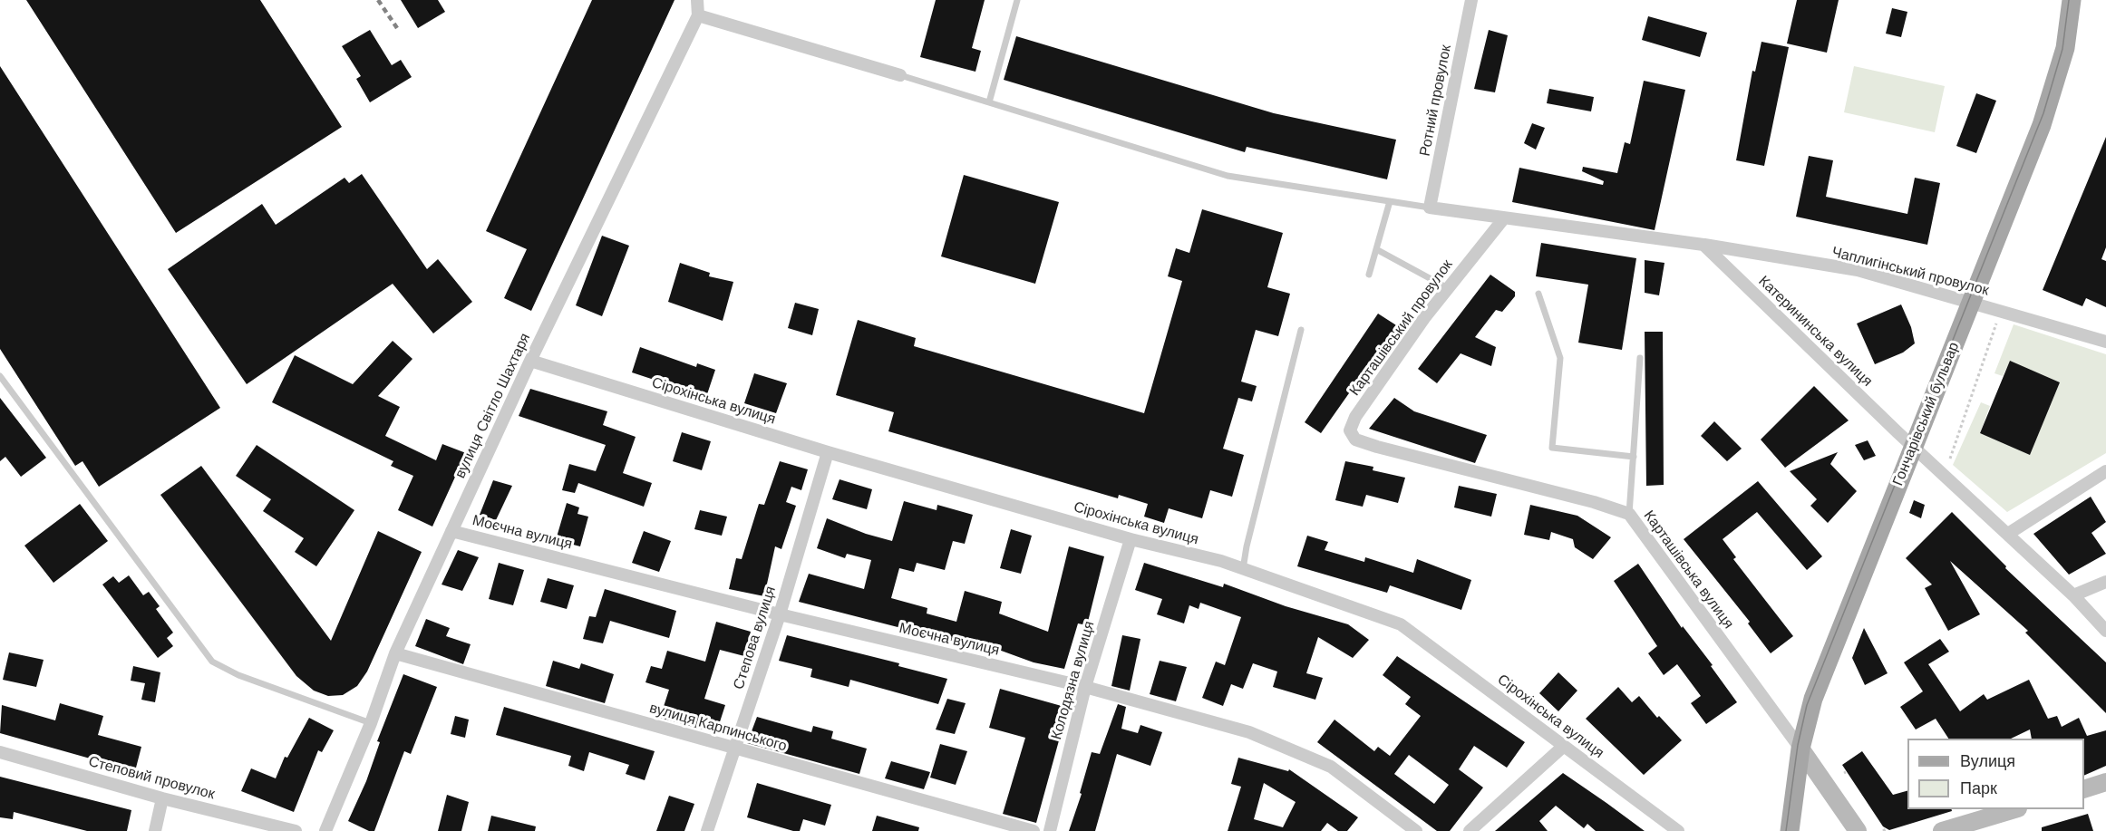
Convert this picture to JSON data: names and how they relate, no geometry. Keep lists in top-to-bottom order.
{
  "streets": {
    "main road": ["Гончарівський бульвар"],
    "street": [
      "Ротний провулок",
      "Чаплигінський провулок",
      "Карташівський провулок",
      "Катерининська вулиця",
      "Сірохінська вулиця",
      "вулиця Світло Шахтаря",
      "Моєчна вулиця",
      "Карташівська вулиця",
      "Степова вулиця",
      "Колодязна вулиця",
      "вулиця Карпинського",
      "Степовий провулок"
    ]
  },
  "crossings": [
    ["Чаплигінський провулок", "Катерининська вулиця"],
    ["Чаплигінський провулок", "Гончарівський бульвар"],
    ["Карташівський провулок", "Карташівська вулиця"],
    ["Катерининська вулиця", "Гончарівський бульвар"],
    ["Сірохінська вулиця", "вулиця Світло Шахтаря"],
    ["Сірохінська вулиця", "Степова вулиця"],
    ["Сірохінська вулиця", "Колодязна вулиця"],
    ["вулиця Світло Шахтаря", "Моєчна вулиця"],
    ["вулиця Світло Шахтаря", "вулиця Карпинського"],
    ["Гончарівський бульвар", "Карташівська вулиця"],
    ["Моєчна вулиця", "Степова вулиця"],
    ["Моєчна вулиця", "Колодязна вулиця"],
    ["Степова вулиця", "вулиця Карпинського"]
  ],
  "legend": ["Вулиця", "Парк"]
}
